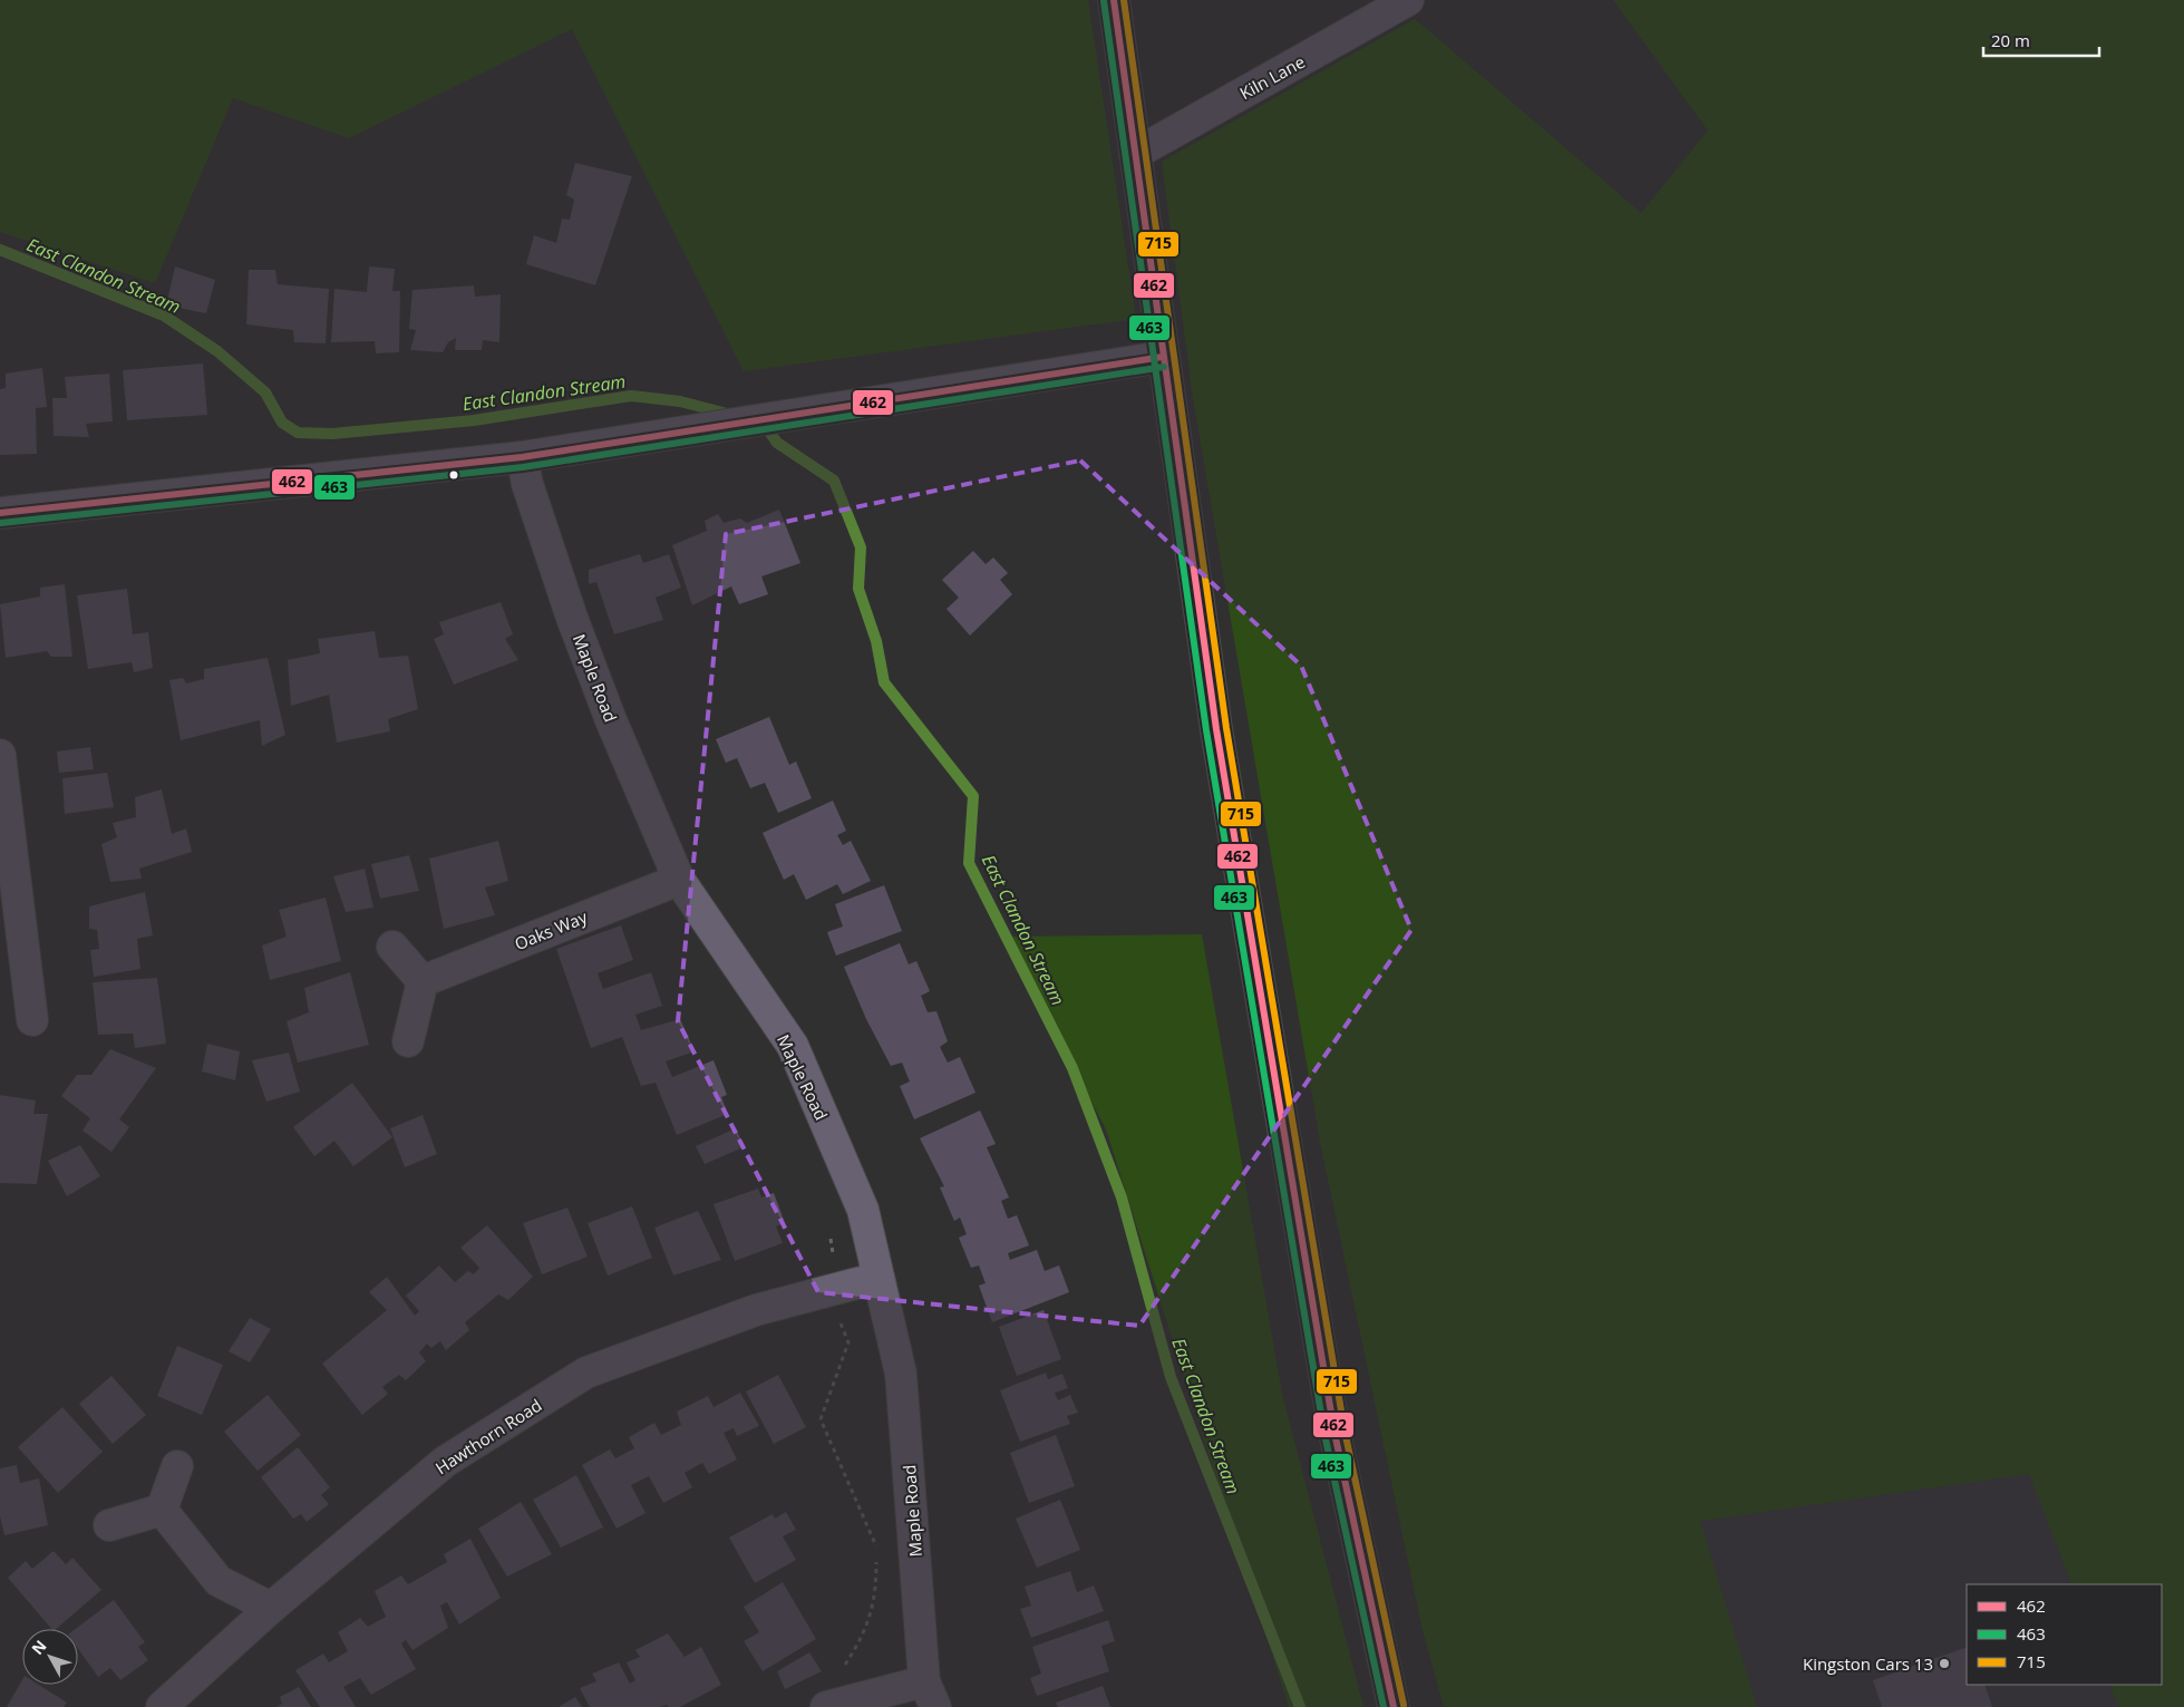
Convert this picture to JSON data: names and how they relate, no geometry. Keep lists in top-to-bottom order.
{
  "streets": {
    "street": [
      "Kiln Lane",
      "Maple Road",
      "Oaks Way",
      "Hawthorn Road"
    ]
  },
  "crossings": [
    ["Maple Road", "Oaks Way"],
    ["Maple Road", "Hawthorn Road"]
  ],
  "water": ["East Clandon Stream"],
  "places": ["Kingston Cars 13"],
  "lines": ["transit line 462", "transit line 715", "transit line 463"],
  "legend": ["462", "463", "715"],
  "scale_bar": "20 m",
  "north": "top left"
}
